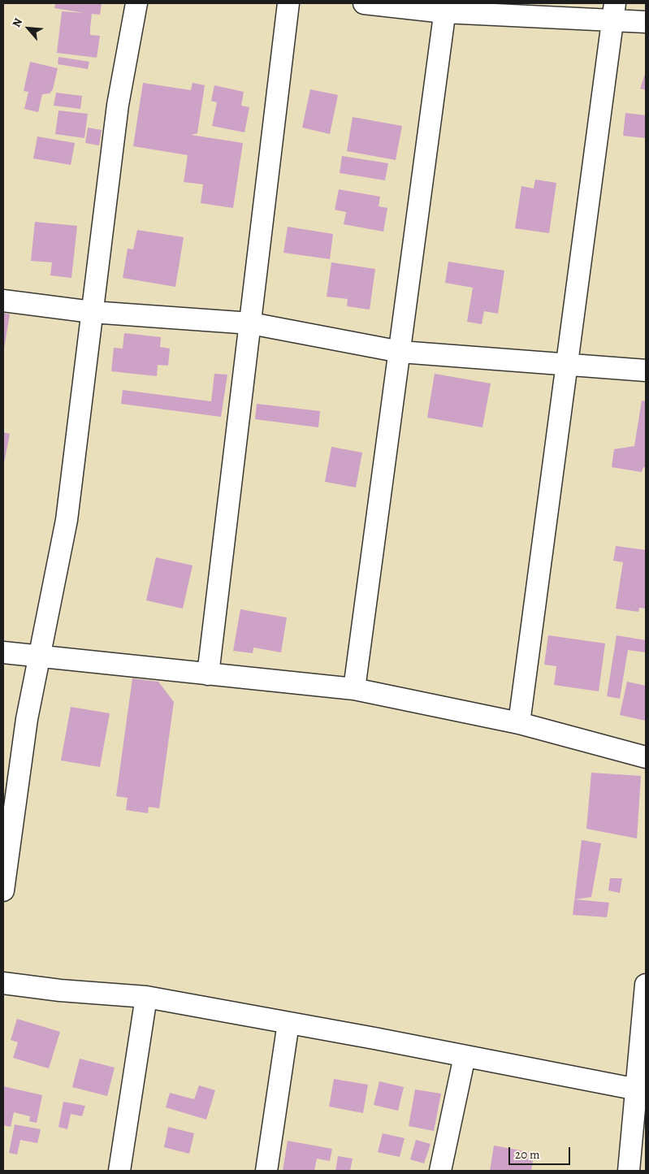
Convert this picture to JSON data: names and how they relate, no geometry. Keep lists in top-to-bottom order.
{
  "scale_bar": "20 m",
  "north": "top left"
}
